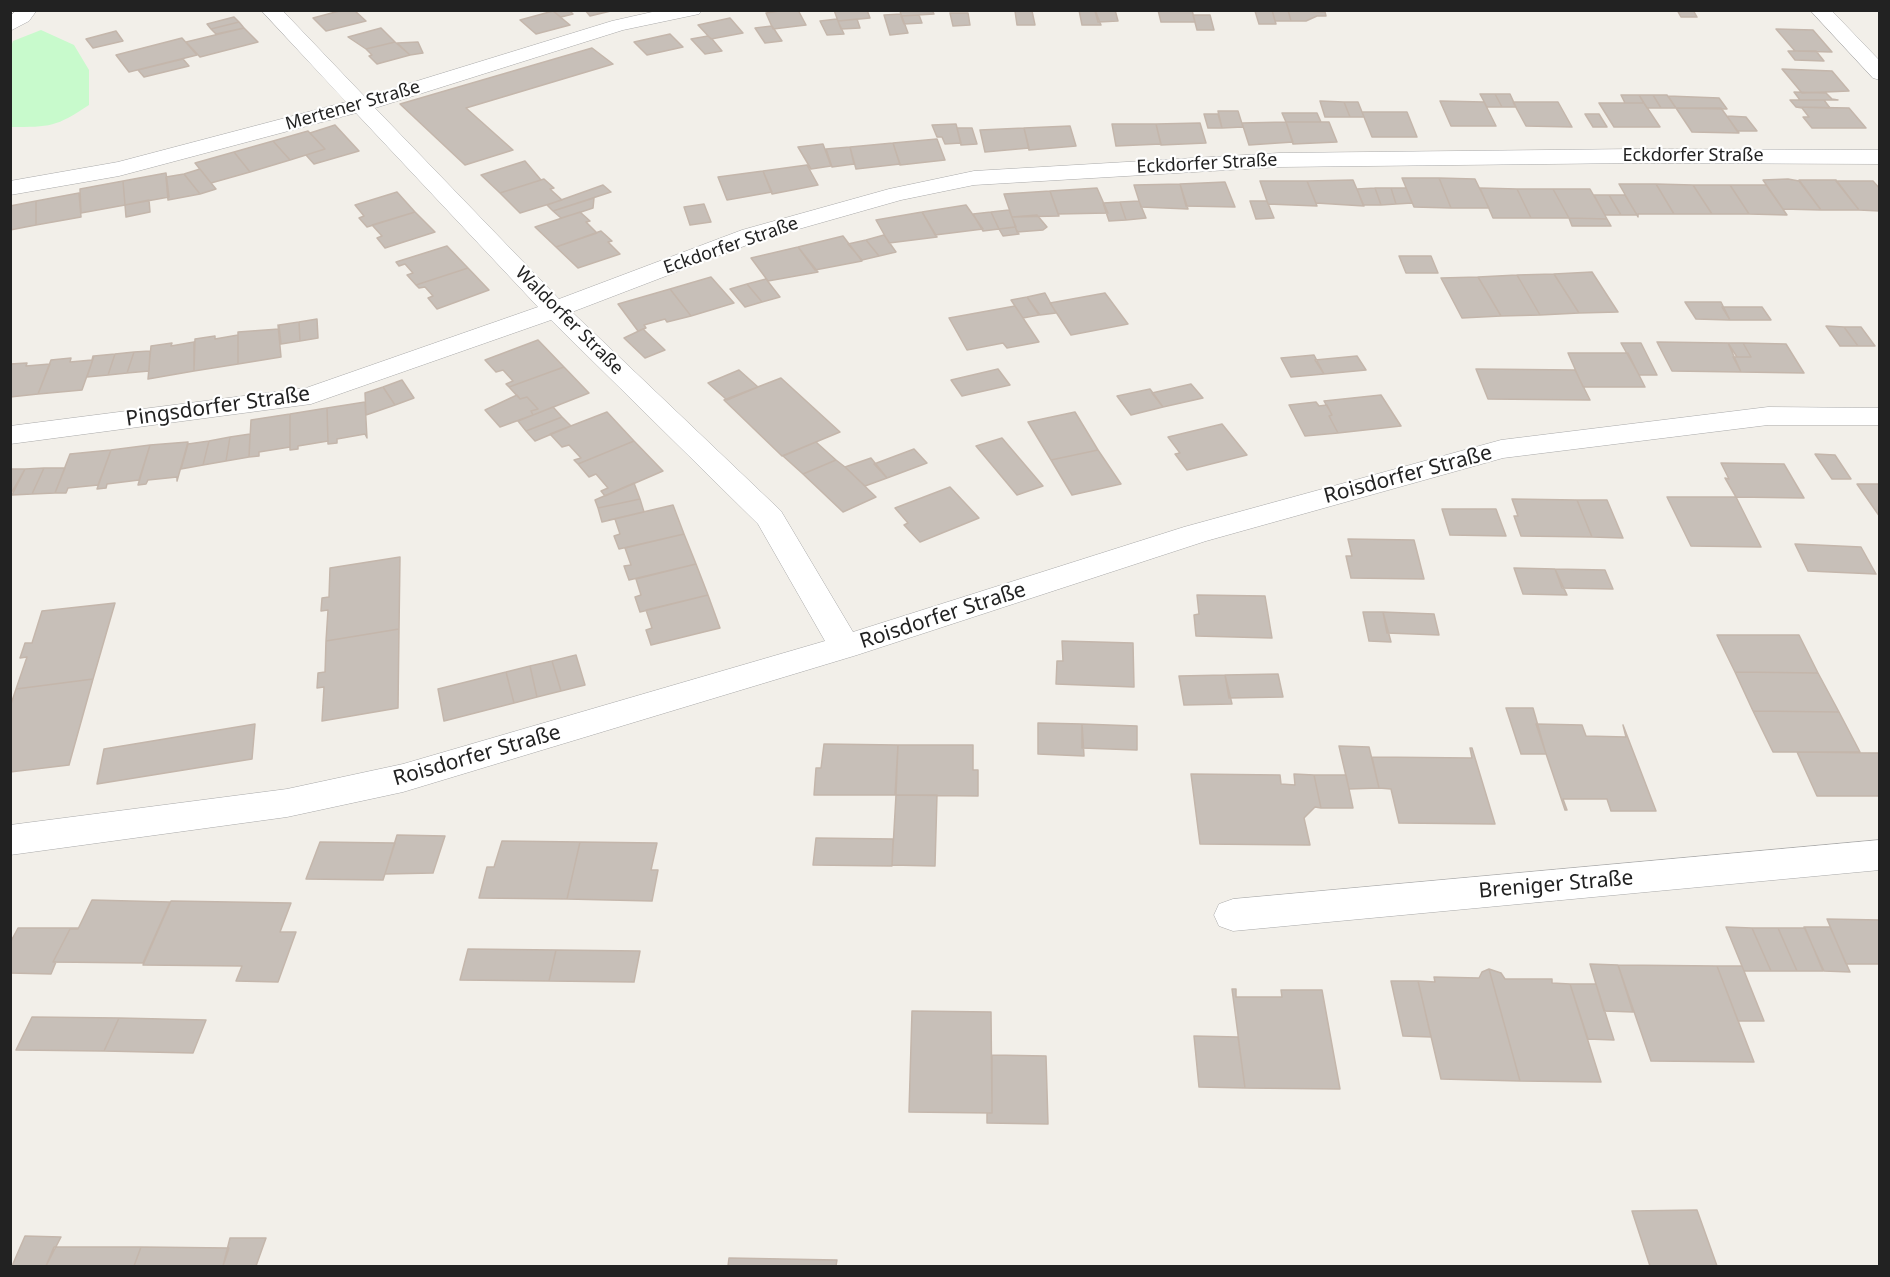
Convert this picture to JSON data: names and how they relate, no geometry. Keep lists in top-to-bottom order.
{
  "streets": {
    "street": [
      "Mertener Straße",
      "Eckdorfer Straße",
      "Waldorfer Straße",
      "Pingsdorfer Straße",
      "Roisdorfer Straße",
      "Breniger Straße"
    ]
  },
  "crossings": [
    ["Mertener Straße", "Waldorfer Straße"],
    ["Eckdorfer Straße", "Waldorfer Straße"],
    ["Eckdorfer Straße", "Pingsdorfer Straße"],
    ["Waldorfer Straße", "Pingsdorfer Straße"],
    ["Waldorfer Straße", "Roisdorfer Straße"]
  ]
}
